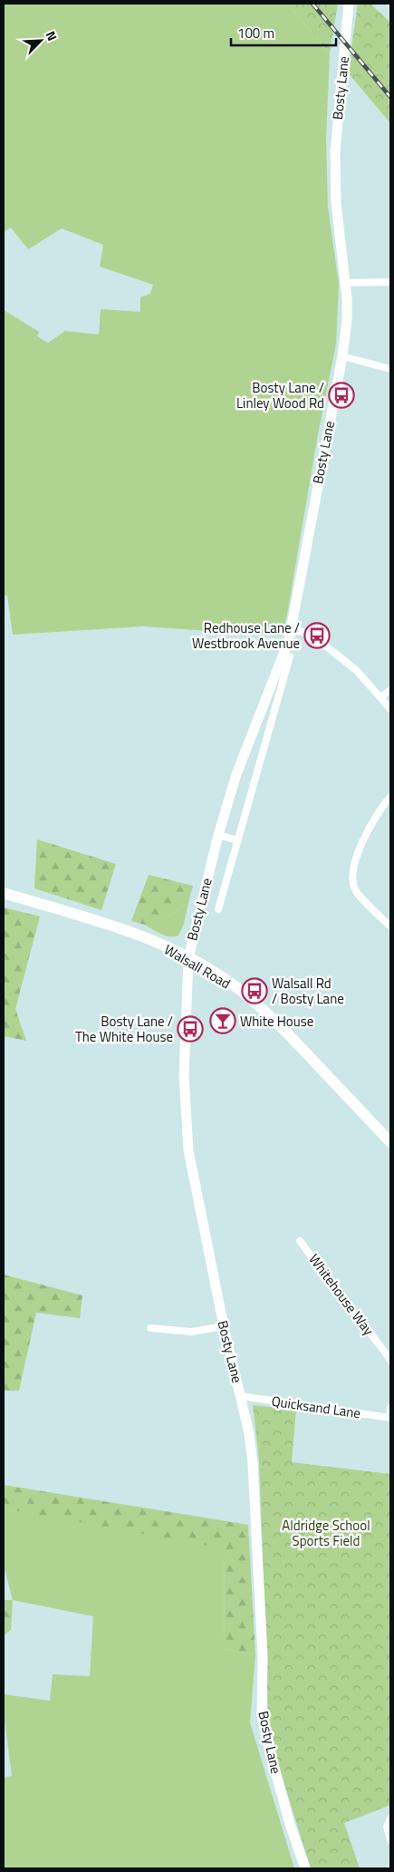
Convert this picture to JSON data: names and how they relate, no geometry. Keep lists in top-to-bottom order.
{
  "streets": {
    "main road": ["Bosty Lane", "Walsall Road"],
    "street": ["Whitehouse Way", "Quicksand Lane"]
  },
  "crossings": [
    ["Bosty Lane", "Walsall Road"],
    ["Bosty Lane", "Quicksand Lane"]
  ],
  "parks": ["Aldridge School Sports Field"],
  "places": {
    "bus stop": [
      "Bosty Lane / Linley Wood Rd",
      "Redhouse Lane / Westbrook Avenue",
      "Walsall Rd / Bosty Lane",
      "Bosty Lane / The White House"
    ],
    "bar": ["White House"]
  },
  "scale_bar": "100 m",
  "north": "top right"
}
